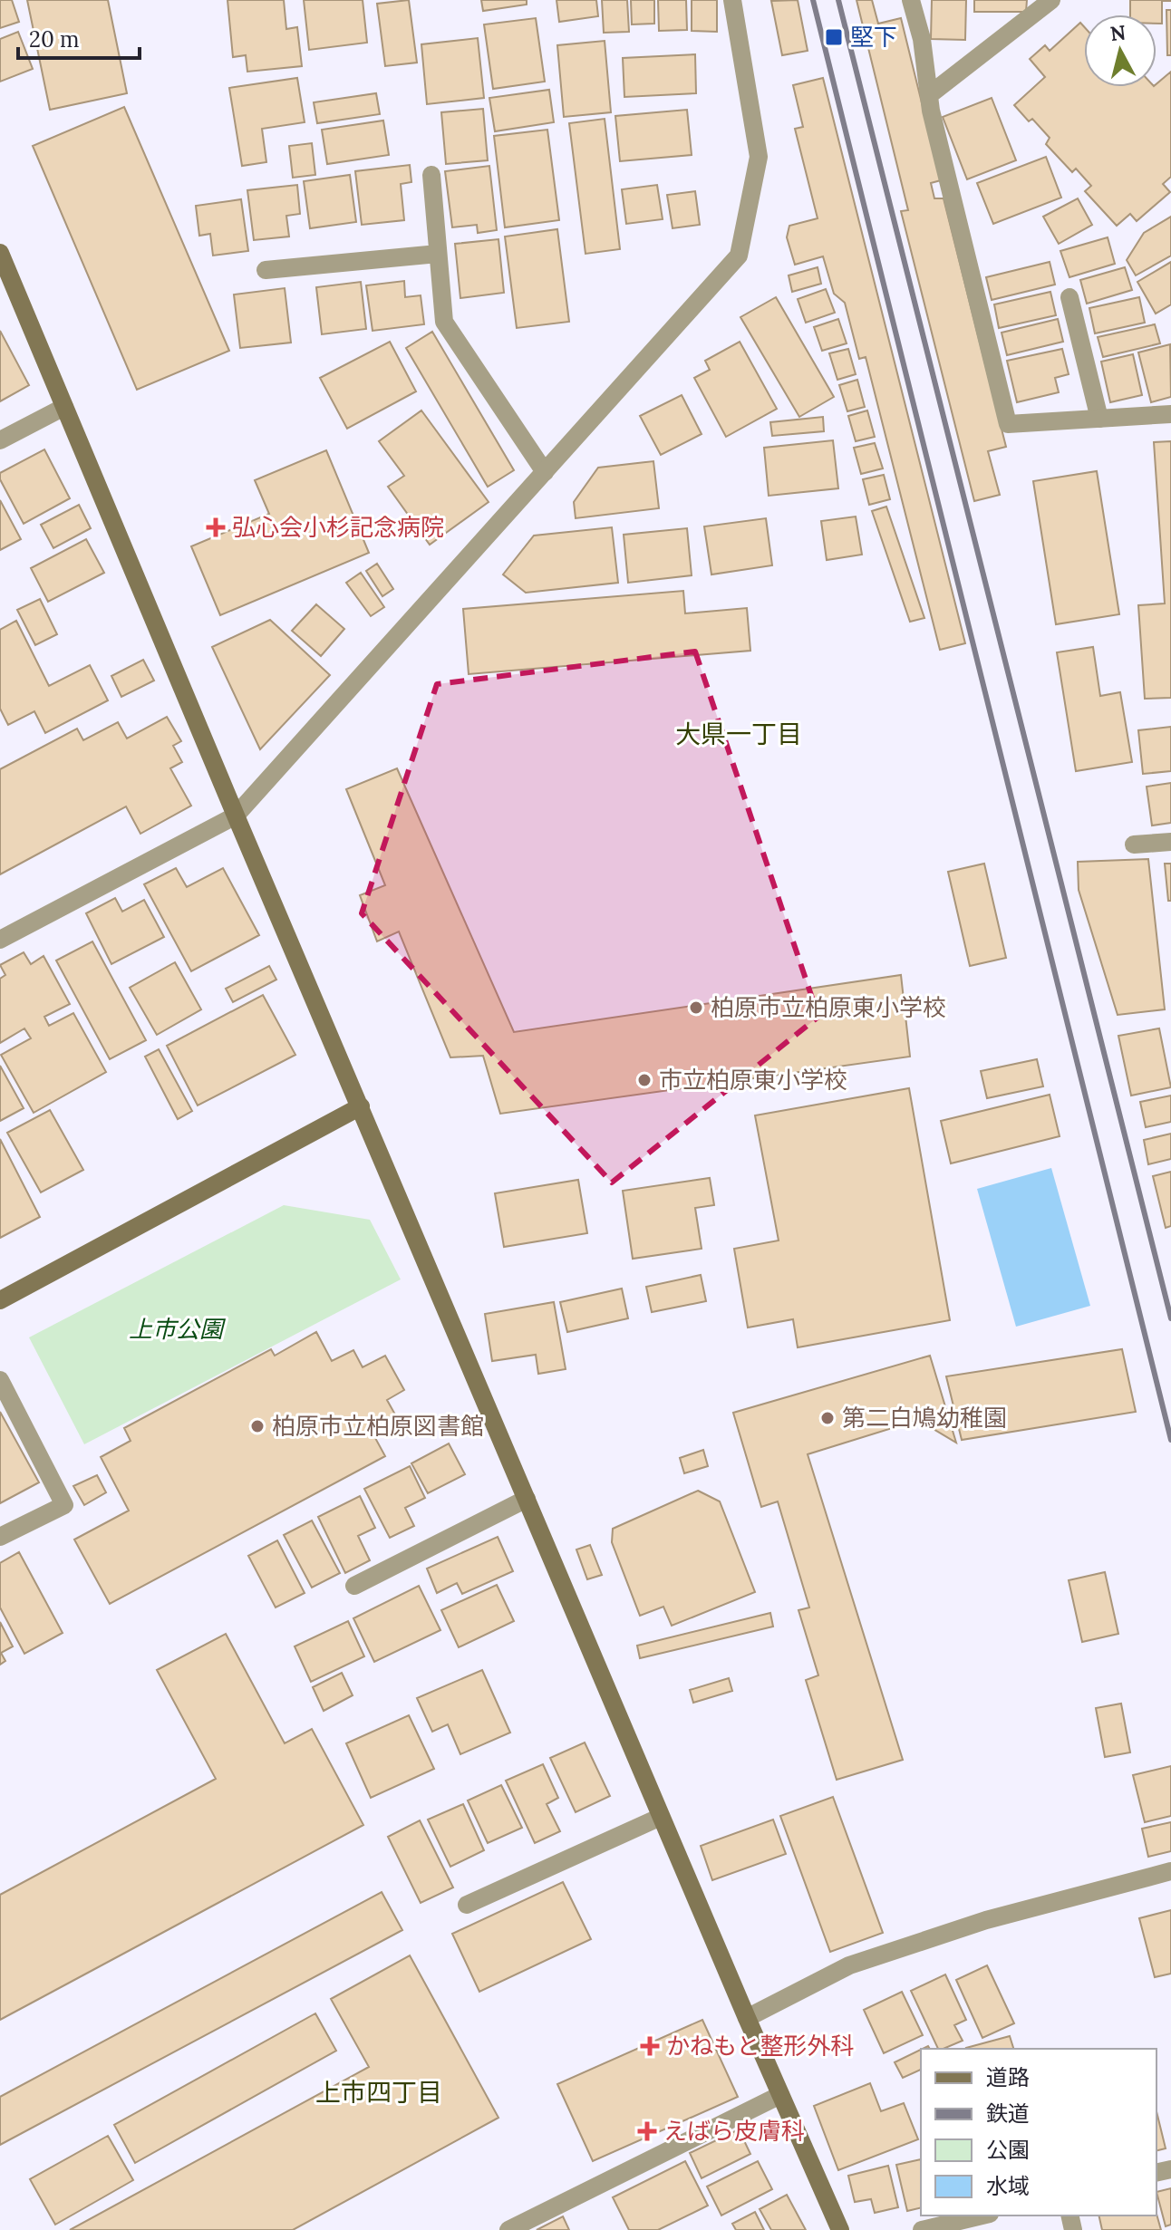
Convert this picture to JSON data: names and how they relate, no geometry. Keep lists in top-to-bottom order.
{
  "districts": ["大県一丁目", "上市四丁目"],
  "parks": ["上市公園"],
  "places": {
    "transit": ["堅下"],
    "health": ["弘心会小杉記念病院", "かねもと整形外科", "えばら皮膚科"],
    "other": [
      "柏原市立柏原東小学校",
      "市立柏原東小学校",
      "第二白鳩幼稚園",
      "柏原市立柏原図書館"
    ]
  },
  "legend": [
    "道路",
    "鉄道",
    "公園",
    "水域"
  ],
  "scale_bar": "20 m",
  "north": "top"
}
